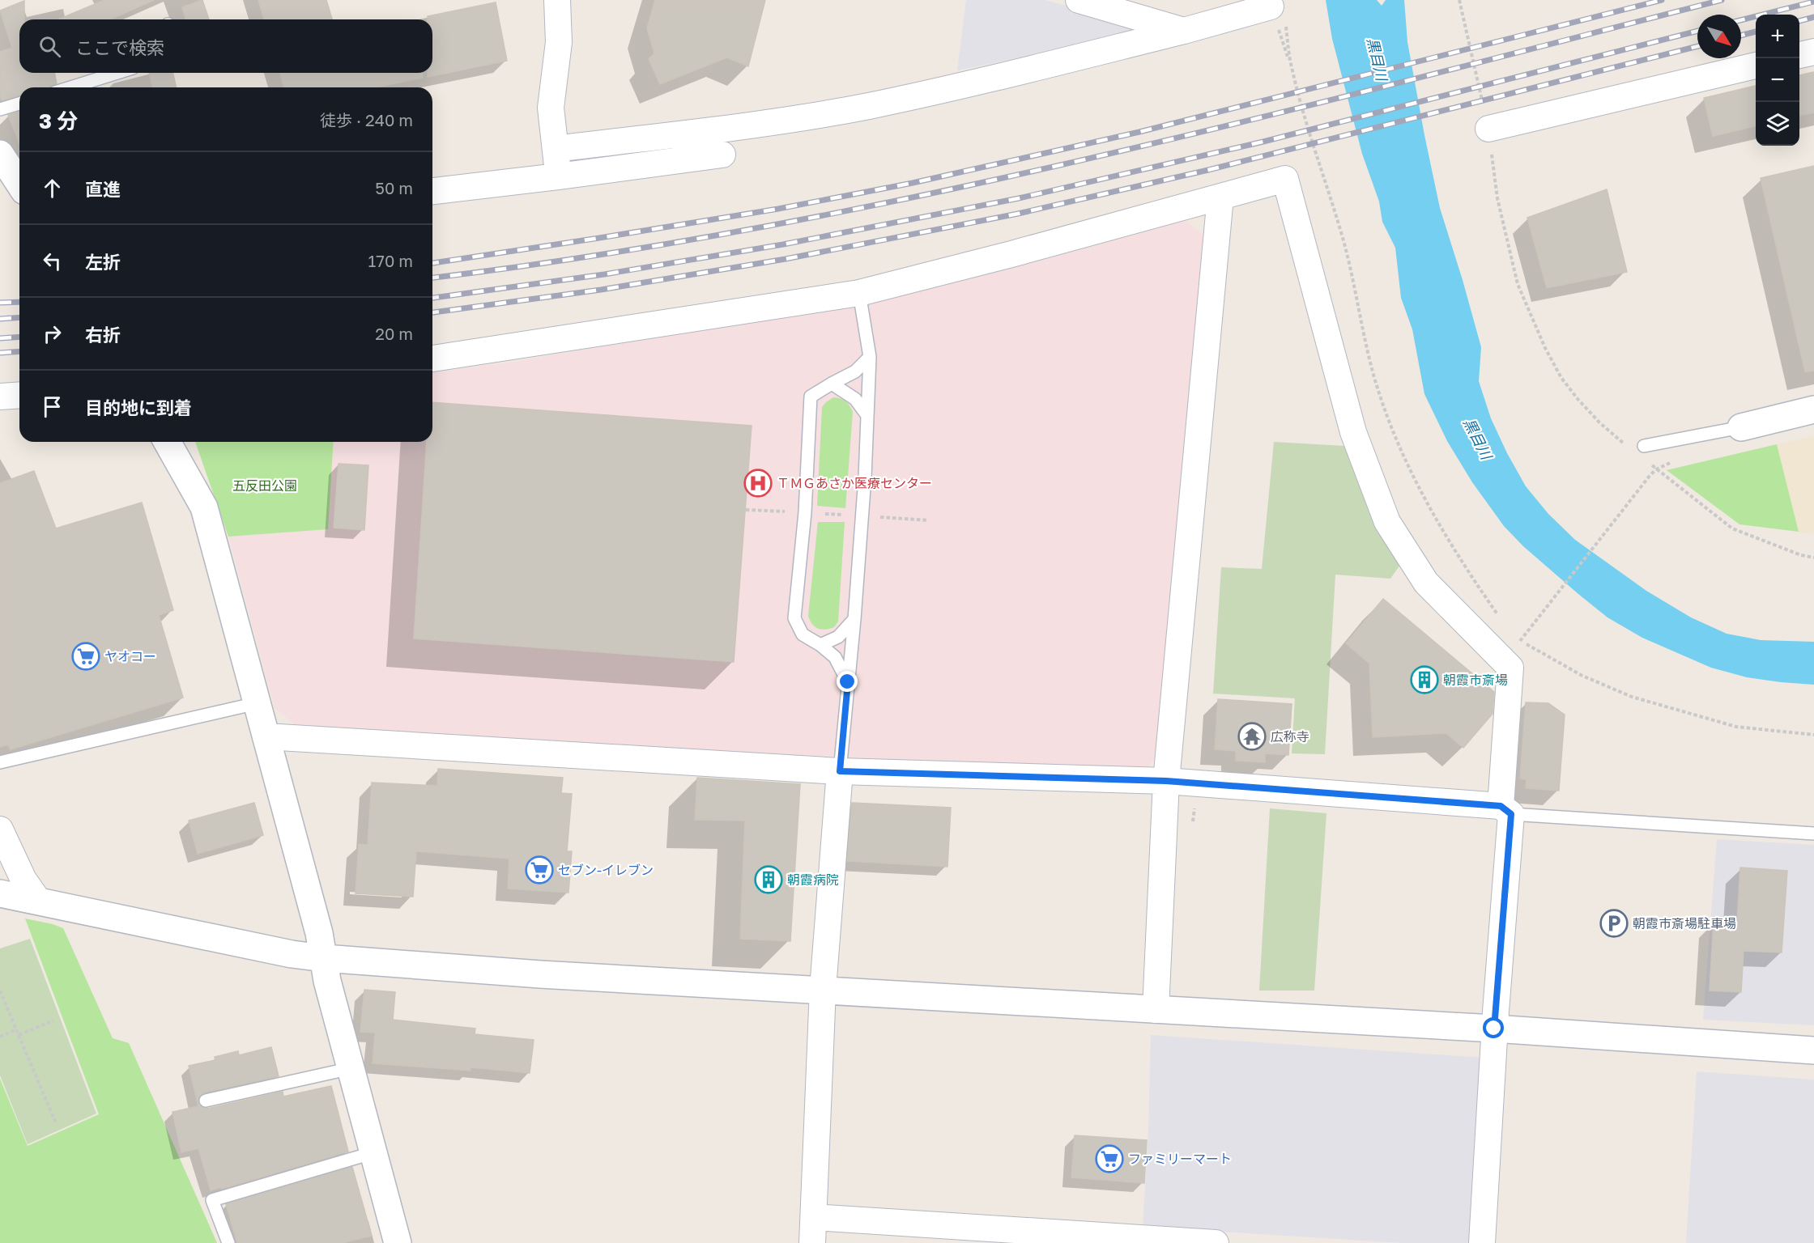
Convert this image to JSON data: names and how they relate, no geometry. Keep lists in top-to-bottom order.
{
  "water": ["黒目川"],
  "parks": ["五反田公園"],
  "places": {
    "hospital": ["ＴＭＧあさか医療センター"],
    "supermarket": ["ヤオコー", "セブン-イレブン", "ファミリーマート"],
    "building": ["朝霞市斎場", "朝霞病院"],
    "temple": ["広称寺"],
    "parking": ["朝霞市斎場駐車場"]
  },
  "north": "bottom right",
  "page": {
    "map_buttons": ["+", "−"],
    "search": "ここで検索",
    "heading": ["3 分", "徒歩 · 240 m"],
    "list": [
      ["直進", "50 m"],
      ["左折", "170 m"],
      ["右折", "20 m"],
      "目的地に到着"
    ]
  }
}
